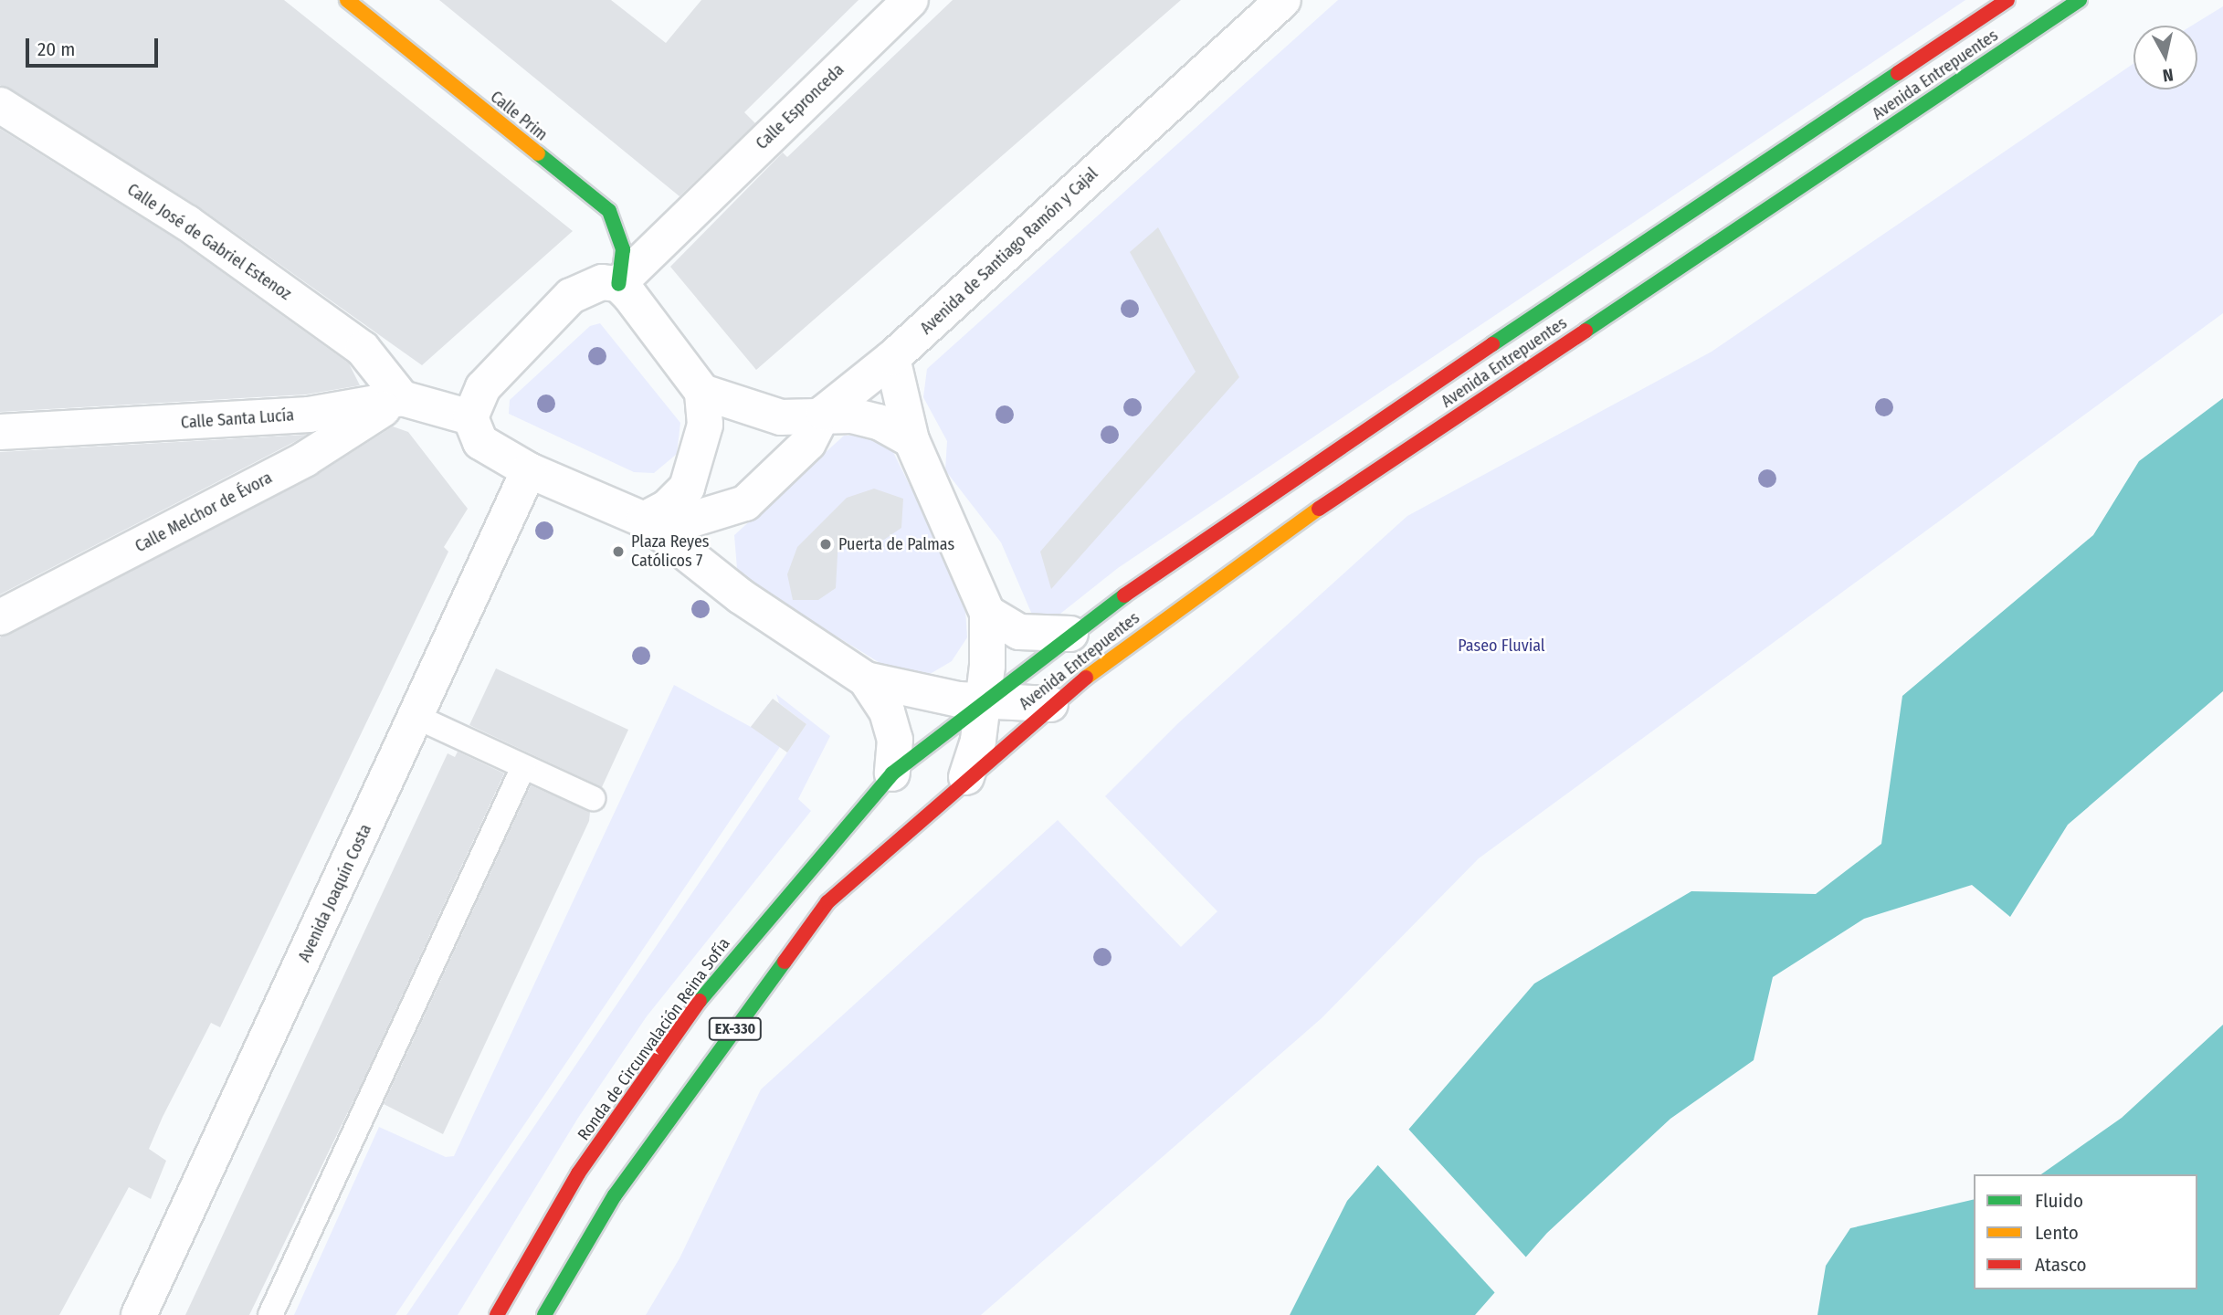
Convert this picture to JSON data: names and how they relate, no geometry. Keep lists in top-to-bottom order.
{
  "streets": {
    "main road": [
      "Avenida Entrepuentes",
      "Calle Prim",
      "EX-330",
      "Ronda de Circunvalación Reina Sofía"
    ],
    "street": [
      "Calle Espronceda",
      "Calle José de Gabriel Estenoz",
      "Avenida de Santiago Ramón y Cajal",
      "Calle Santa Lucía",
      "Calle Melchor de Évora",
      "Avenida Joaquín Costa"
    ]
  },
  "crossings": [
    ["Avenida Entrepuentes", "EX-330"],
    ["Calle Espronceda", "Calle Prim"],
    ["Calle Espronceda", "Calle Santa Lucía"],
    ["Calle Espronceda", "Avenida Joaquín Costa"],
    ["Calle José de Gabriel Estenoz", "Calle Santa Lucía"],
    ["Calle José de Gabriel Estenoz", "Calle Melchor de Évora"],
    ["Calle Santa Lucía", "Calle Melchor de Évora"],
    ["Calle Santa Lucía", "Avenida Joaquín Costa"],
    ["EX-330", "Ronda de Circunvalación Reina Sofía"]
  ],
  "parks": ["Paseo Fluvial"],
  "places": ["Puerta de Palmas", "Plaza Reyes Católicos 7"],
  "legend": ["Fluido", "Lento", "Atasco"],
  "scale_bar": "20 m",
  "north": "bottom"
}
